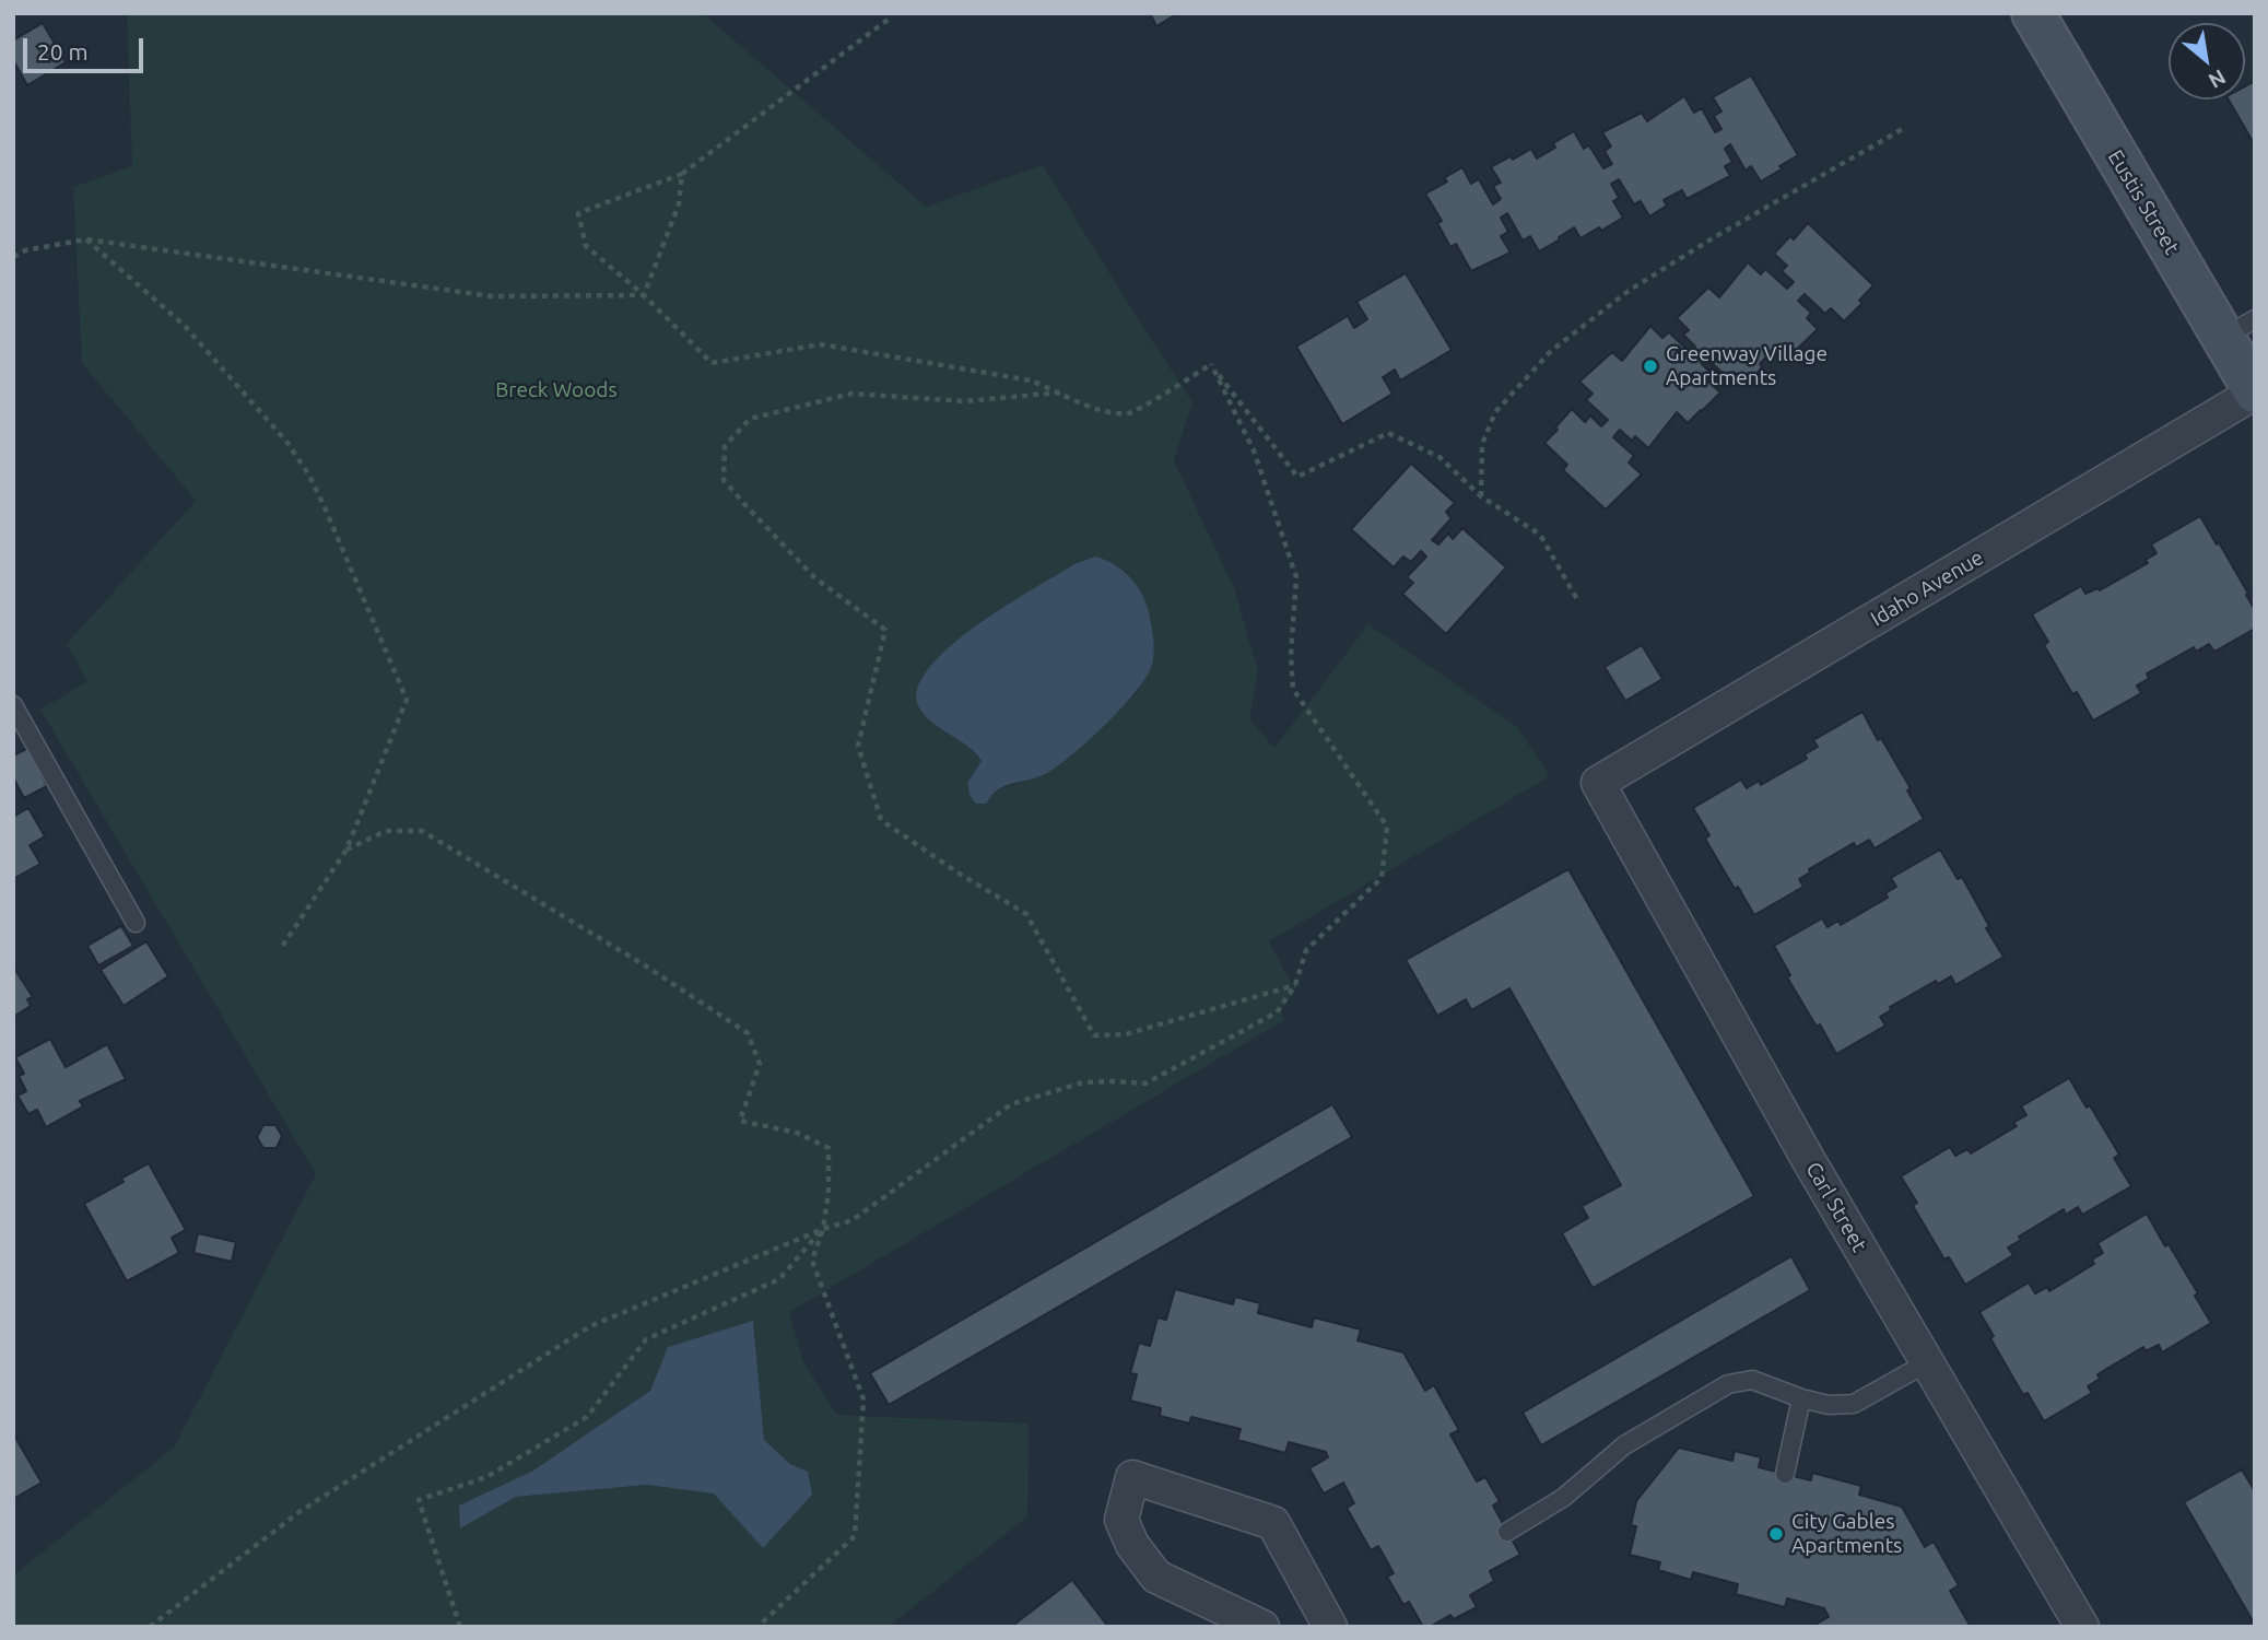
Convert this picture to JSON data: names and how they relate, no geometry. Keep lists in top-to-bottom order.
{
  "streets": {
    "street": ["Eustis Street", "Idaho Avenue", "Carl Street"]
  },
  "crossings": [
    ["Eustis Street", "Idaho Avenue"],
    ["Idaho Avenue", "Carl Street"]
  ],
  "parks": ["Breck Woods"],
  "places": ["Greenway Village Apartments", "City Gables Apartments"],
  "scale_bar": "20 m",
  "north": "bottom right"
}
